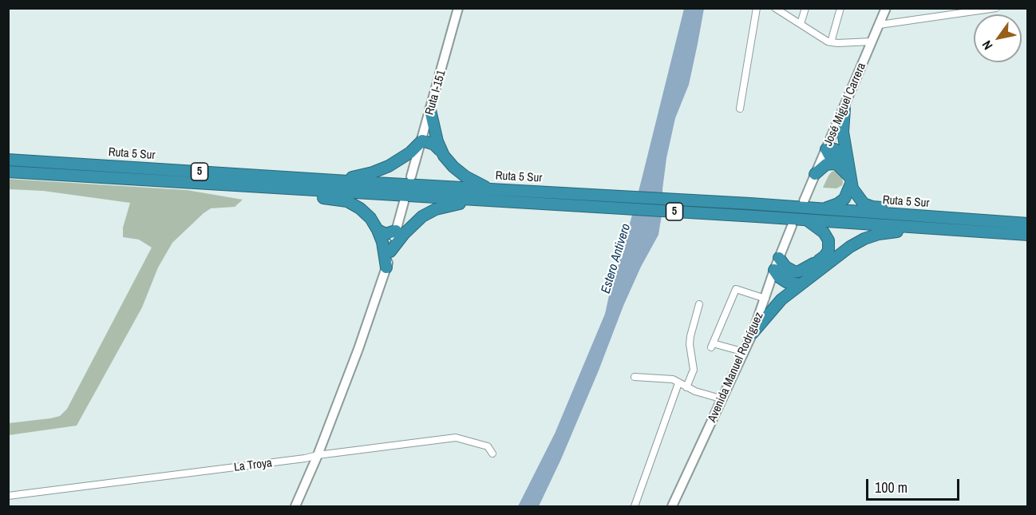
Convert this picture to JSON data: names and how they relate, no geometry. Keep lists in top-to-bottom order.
{
  "streets": {
    "highway": ["Ruta 5 Sur", "5"],
    "street": [
      "Ruta I-151",
      "José Miguel Carrera",
      "Avenida Manuel Rodríguez",
      "La Troya"
    ]
  },
  "water": ["Estero Antivero"],
  "scale_bar": "100 m",
  "north": "bottom left"
}
